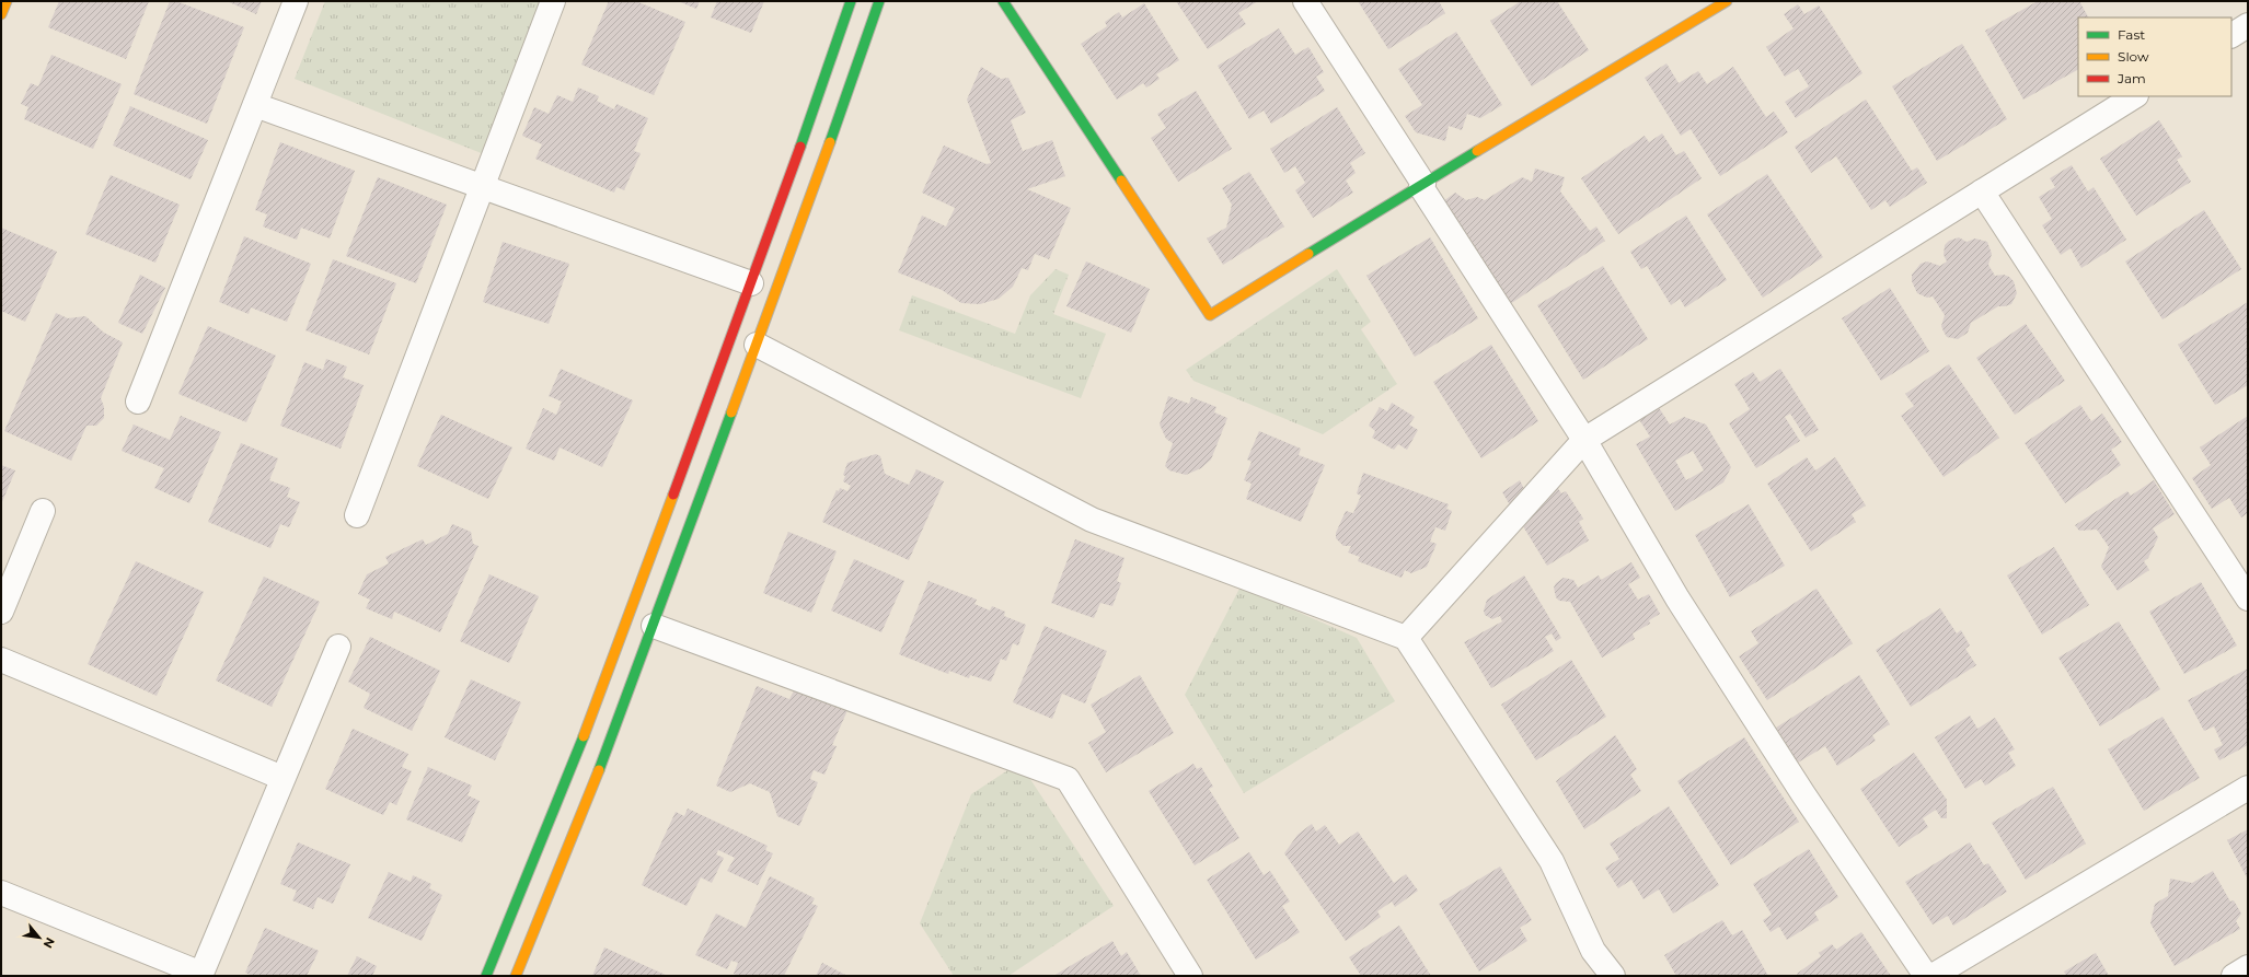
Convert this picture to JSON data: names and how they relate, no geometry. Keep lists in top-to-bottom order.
{
  "legend": ["Fast", "Slow", "Jam"],
  "north": "bottom right"
}
